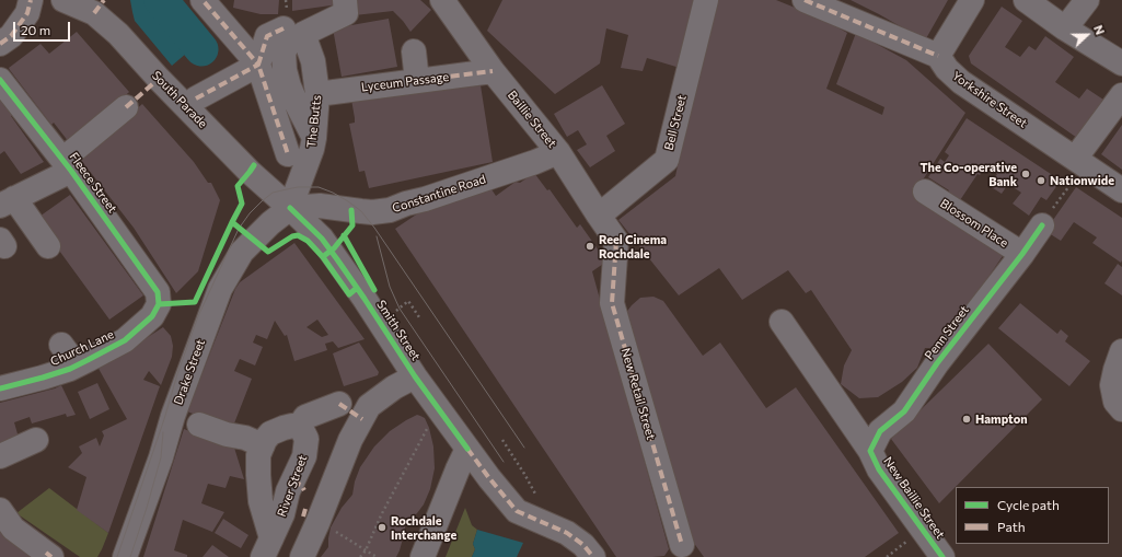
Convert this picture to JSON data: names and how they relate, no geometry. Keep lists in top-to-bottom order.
{
  "streets": {
    "street": [
      "Lyceum Passage",
      "South Parade",
      "Yorkshire Street",
      "Baillie Street",
      "The Butts",
      "Bell Street",
      "Fleece Street",
      "Constantine Road",
      "Blossom Place",
      "Smith Street",
      "Penn Street",
      "Church Lane",
      "Drake Street",
      "New Retail Street",
      "River Street",
      "New Baillie Street"
    ]
  },
  "crossings": [
    ["Lyceum Passage", "Baillie Street"],
    ["Lyceum Passage", "The Butts"],
    ["South Parade", "The Butts"],
    ["South Parade", "Constantine Road"],
    ["South Parade", "Smith Street"],
    ["South Parade", "Drake Street"],
    ["Baillie Street", "Bell Street"],
    ["Baillie Street", "Constantine Road"],
    ["Baillie Street", "New Retail Street"],
    ["The Butts", "Constantine Road"],
    ["The Butts", "Smith Street"],
    ["The Butts", "Drake Street"],
    ["Fleece Street", "Church Lane"],
    ["Constantine Road", "Smith Street"],
    ["Constantine Road", "Drake Street"],
    ["Blossom Place", "Penn Street"],
    ["Smith Street", "Drake Street"],
    ["Penn Street", "New Baillie Street"]
  ],
  "places": [
    "The Co-operative Bank",
    "Nationwide",
    "Reel Cinema Rochdale",
    "Hampton",
    "Rochdale Interchange"
  ],
  "legend": ["Cycle path", "Path"],
  "scale_bar": "20 m",
  "north": "right"
}
